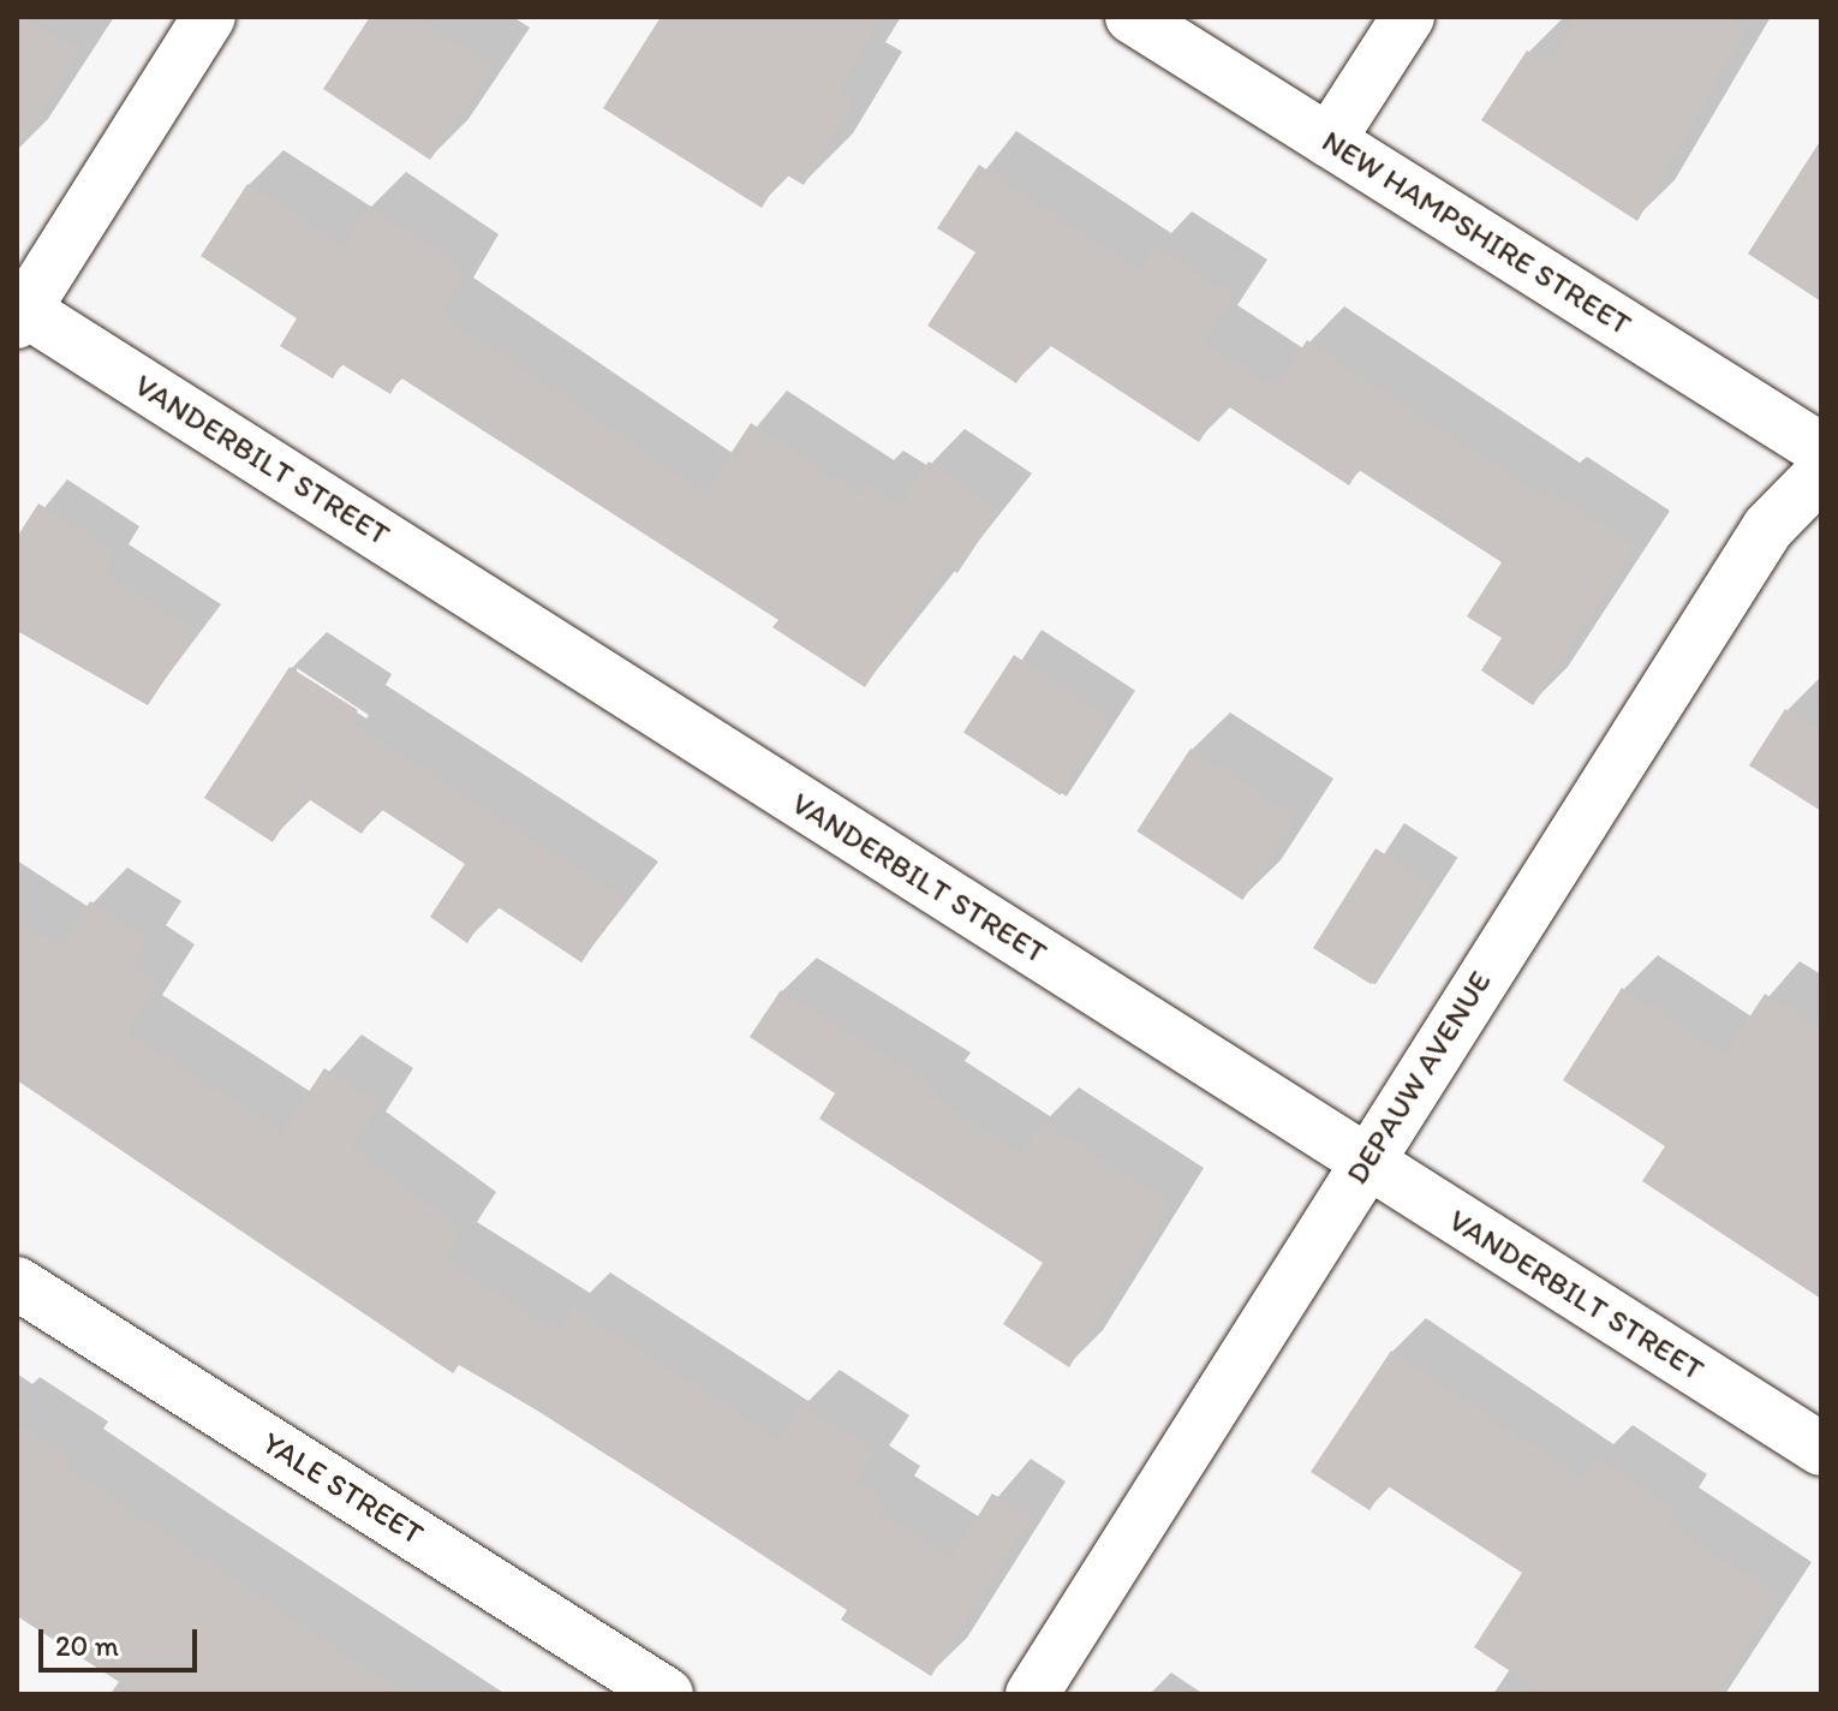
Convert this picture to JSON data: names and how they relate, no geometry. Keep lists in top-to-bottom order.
{
  "streets": {
    "street": [
      "NEW HAMPSHIRE STREET",
      "VANDERBILT STREET",
      "DEPAUW AVENUE",
      "YALE STREET"
    ]
  },
  "crossings": [
    ["VANDERBILT STREET", "DEPAUW AVENUE"]
  ],
  "scale_bar": "20 m"
}
